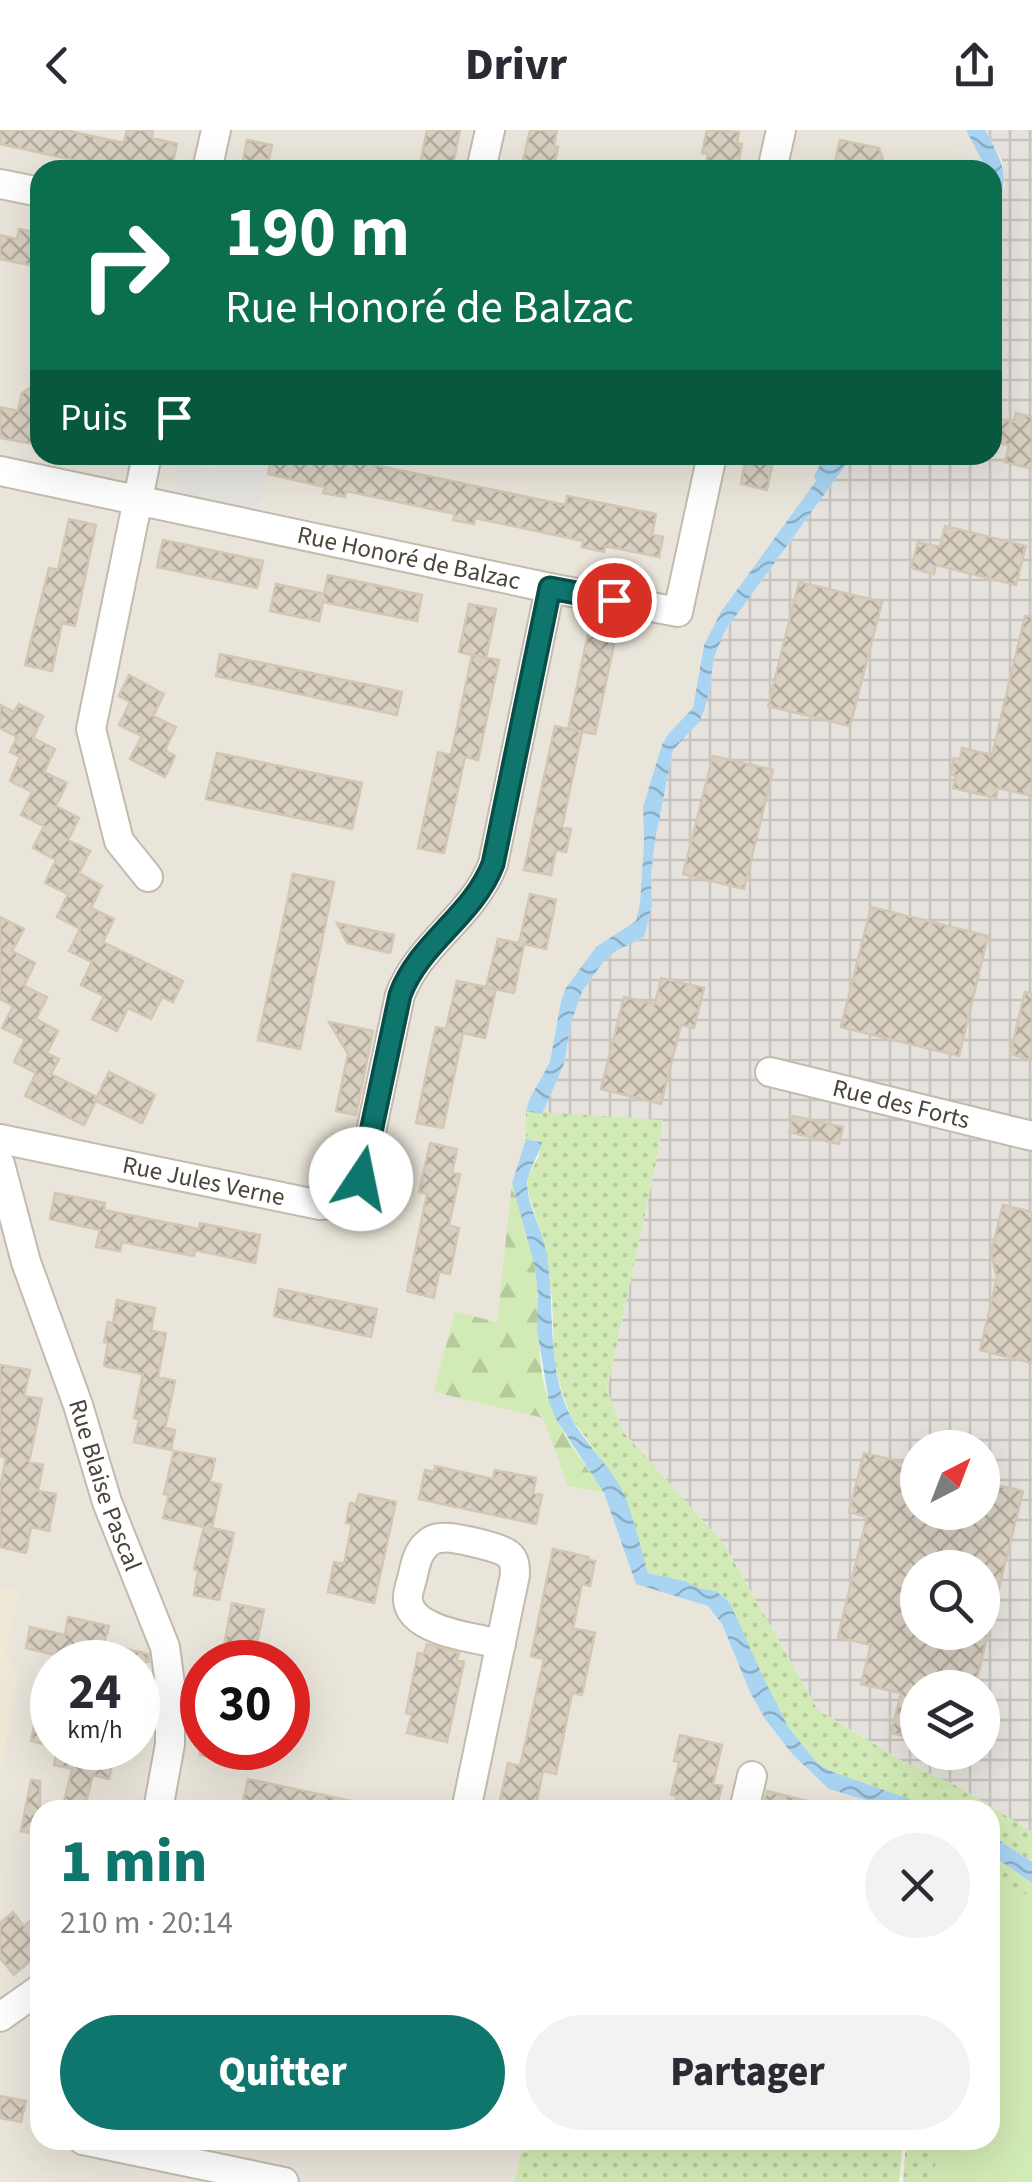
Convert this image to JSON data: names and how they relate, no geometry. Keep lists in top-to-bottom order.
{
  "streets": {
    "street": [
      "Rue Honoré de Balzac",
      "Rue des Forts",
      "Rue Jules Verne",
      "Rue Blaise Pascal"
    ]
  },
  "crossings": [
    ["Rue Honoré de Balzac", "Rue Jules Verne"]
  ],
  "north": "top right",
  "page": {
    "header": "Drivr",
    "turn": ["190 m", "Rue Honoré de Balzac"],
    "then": "Puis",
    "speed": "24 km/h",
    "limit": "30",
    "heading": ["1 min", "210 m · 20:14"],
    "buttons": ["Quitter", "Partager"]
  }
}
